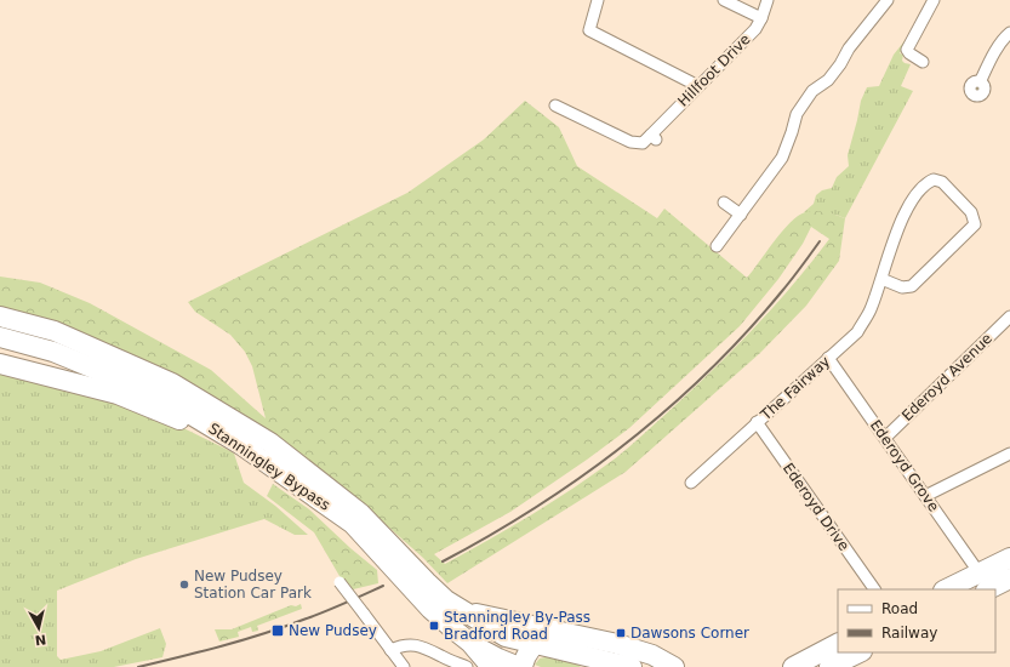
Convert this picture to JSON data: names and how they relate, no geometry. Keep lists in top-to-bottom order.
{
  "streets": {
    "highway": ["Stanningley Bypass"],
    "street": [
      "Hillfoot Drive",
      "Ederoyd Avenue",
      "The Fairway",
      "Ederoyd Grove",
      "Ederoyd Drive"
    ]
  },
  "crossings": [
    ["Ederoyd Avenue", "Ederoyd Grove"],
    ["The Fairway", "Ederoyd Grove"],
    ["The Fairway", "Ederoyd Drive"]
  ],
  "places": {
    "other": ["New Pudsey Station Car Park"],
    "transit": ["Stanningley By-Pass Bradford Road", "New Pudsey", "Dawsons Corner"]
  },
  "legend": ["Road", "Railway"],
  "north": "bottom"
}
